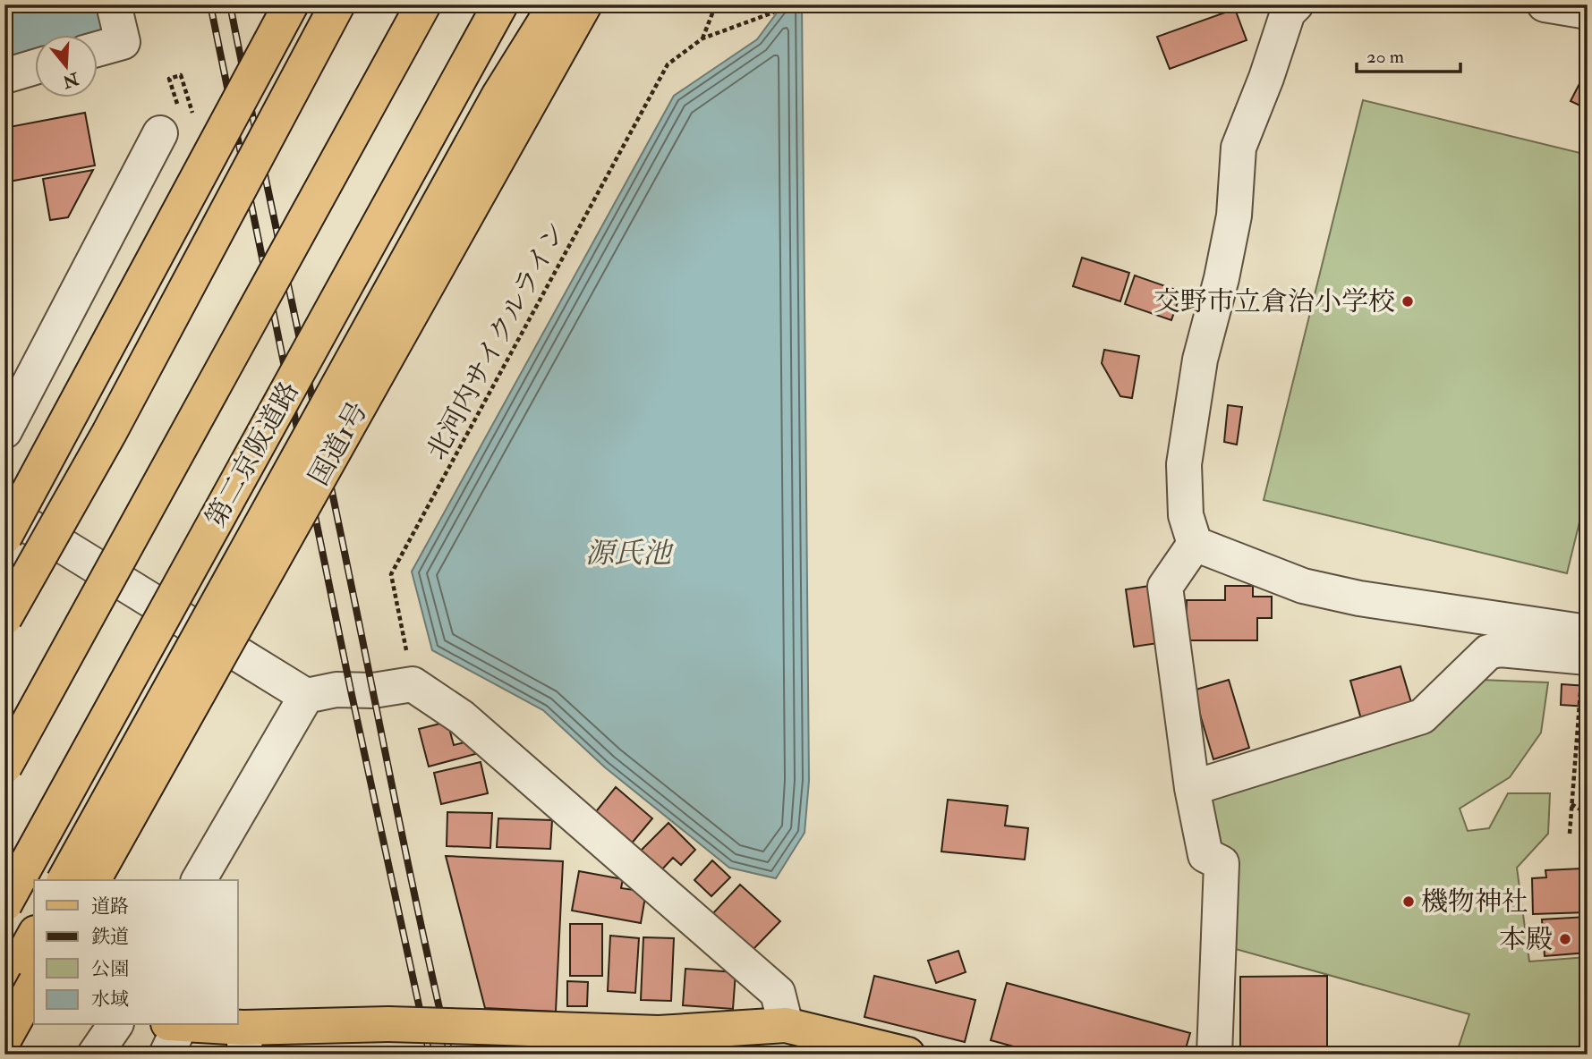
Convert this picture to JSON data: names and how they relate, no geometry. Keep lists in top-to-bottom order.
{
  "streets": {
    "main road": ["国道1号", "第二京阪道路"],
    "path": ["北河内サイクルライン"]
  },
  "water": ["源氏池"],
  "places": ["交野市立倉治小学校", "機物神社", "本殿"],
  "legend": [
    "道路",
    "鉄道",
    "公園",
    "水域"
  ],
  "scale_bar": "20 m",
  "north": "bottom"
}
